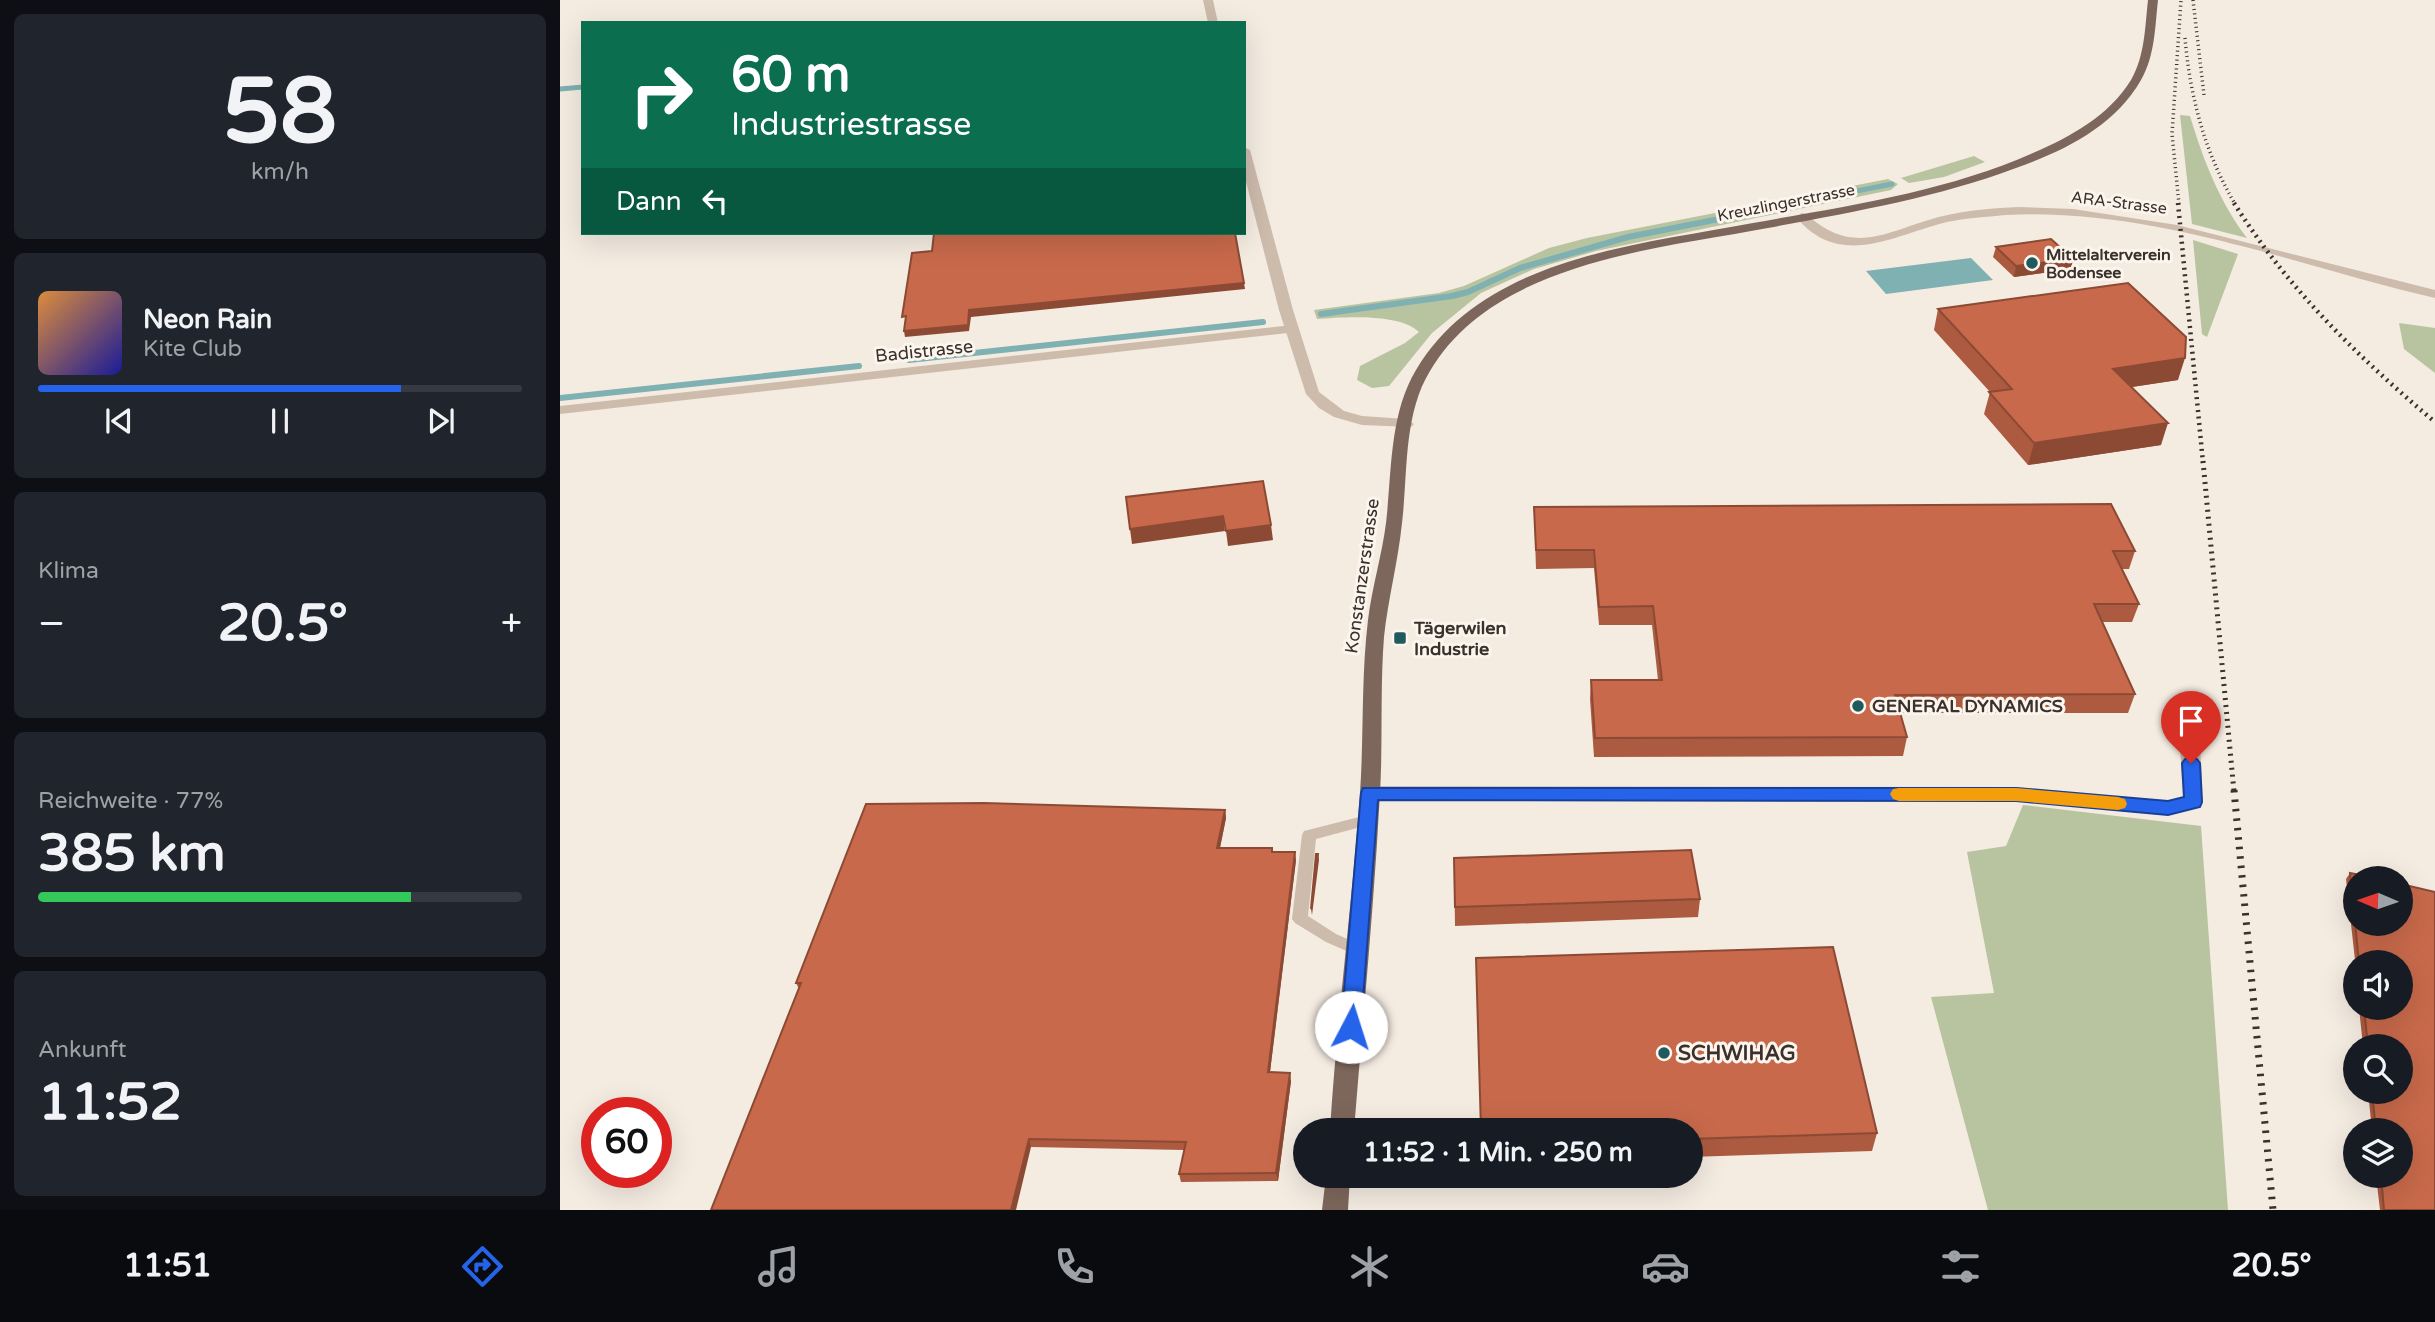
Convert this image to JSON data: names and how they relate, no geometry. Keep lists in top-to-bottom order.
{
  "streets": {
    "main road": ["Kreuzlingerstrasse", "Konstanzerstrasse"],
    "street": ["ARA-Strasse", "Badistrasse"]
  },
  "crossings": [
    ["Kreuzlingerstrasse", "ARA-Strasse"],
    ["Kreuzlingerstrasse", "Konstanzerstrasse"]
  ],
  "places": {
    "other": ["Mittelalterverein Bodensee", "GENERAL DYNAMICS", "SCHWIHAG"],
    "transit": ["Tägerwilen Industrie"]
  },
  "north": "left",
  "page": {
    "tile": [
      ["58", "km/h"],
      "Klima",
      ["Reichweite · 77%", "385 km"],
      ["Ankunft", "11:52"]
    ],
    "turn": ["60 m", "Industriestrasse"],
    "then": "Dann",
    "song": ["Neon Rain", "Kite Club"],
    "heat": ["−", "20.5°", "+"],
    "limit": "60",
    "trip": "11:52 · 1 Min. · 250 m",
    "tabs": ["11:51", "20.5°"]
  }
}
